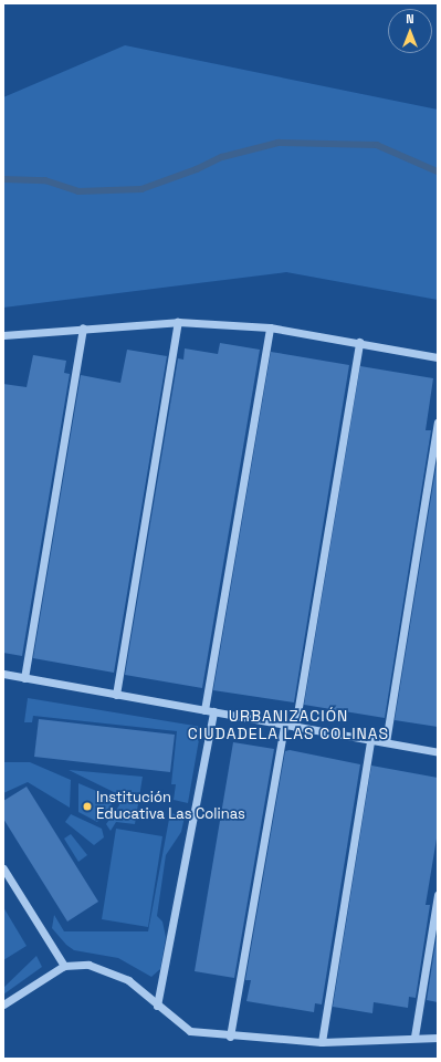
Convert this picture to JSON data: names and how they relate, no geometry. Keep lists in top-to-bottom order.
{
  "districts": ["URBANIZACIÓN CIUDADELA LAS COLINAS"],
  "places": ["Institución Educativa Las Colinas"],
  "north": "top"
}
